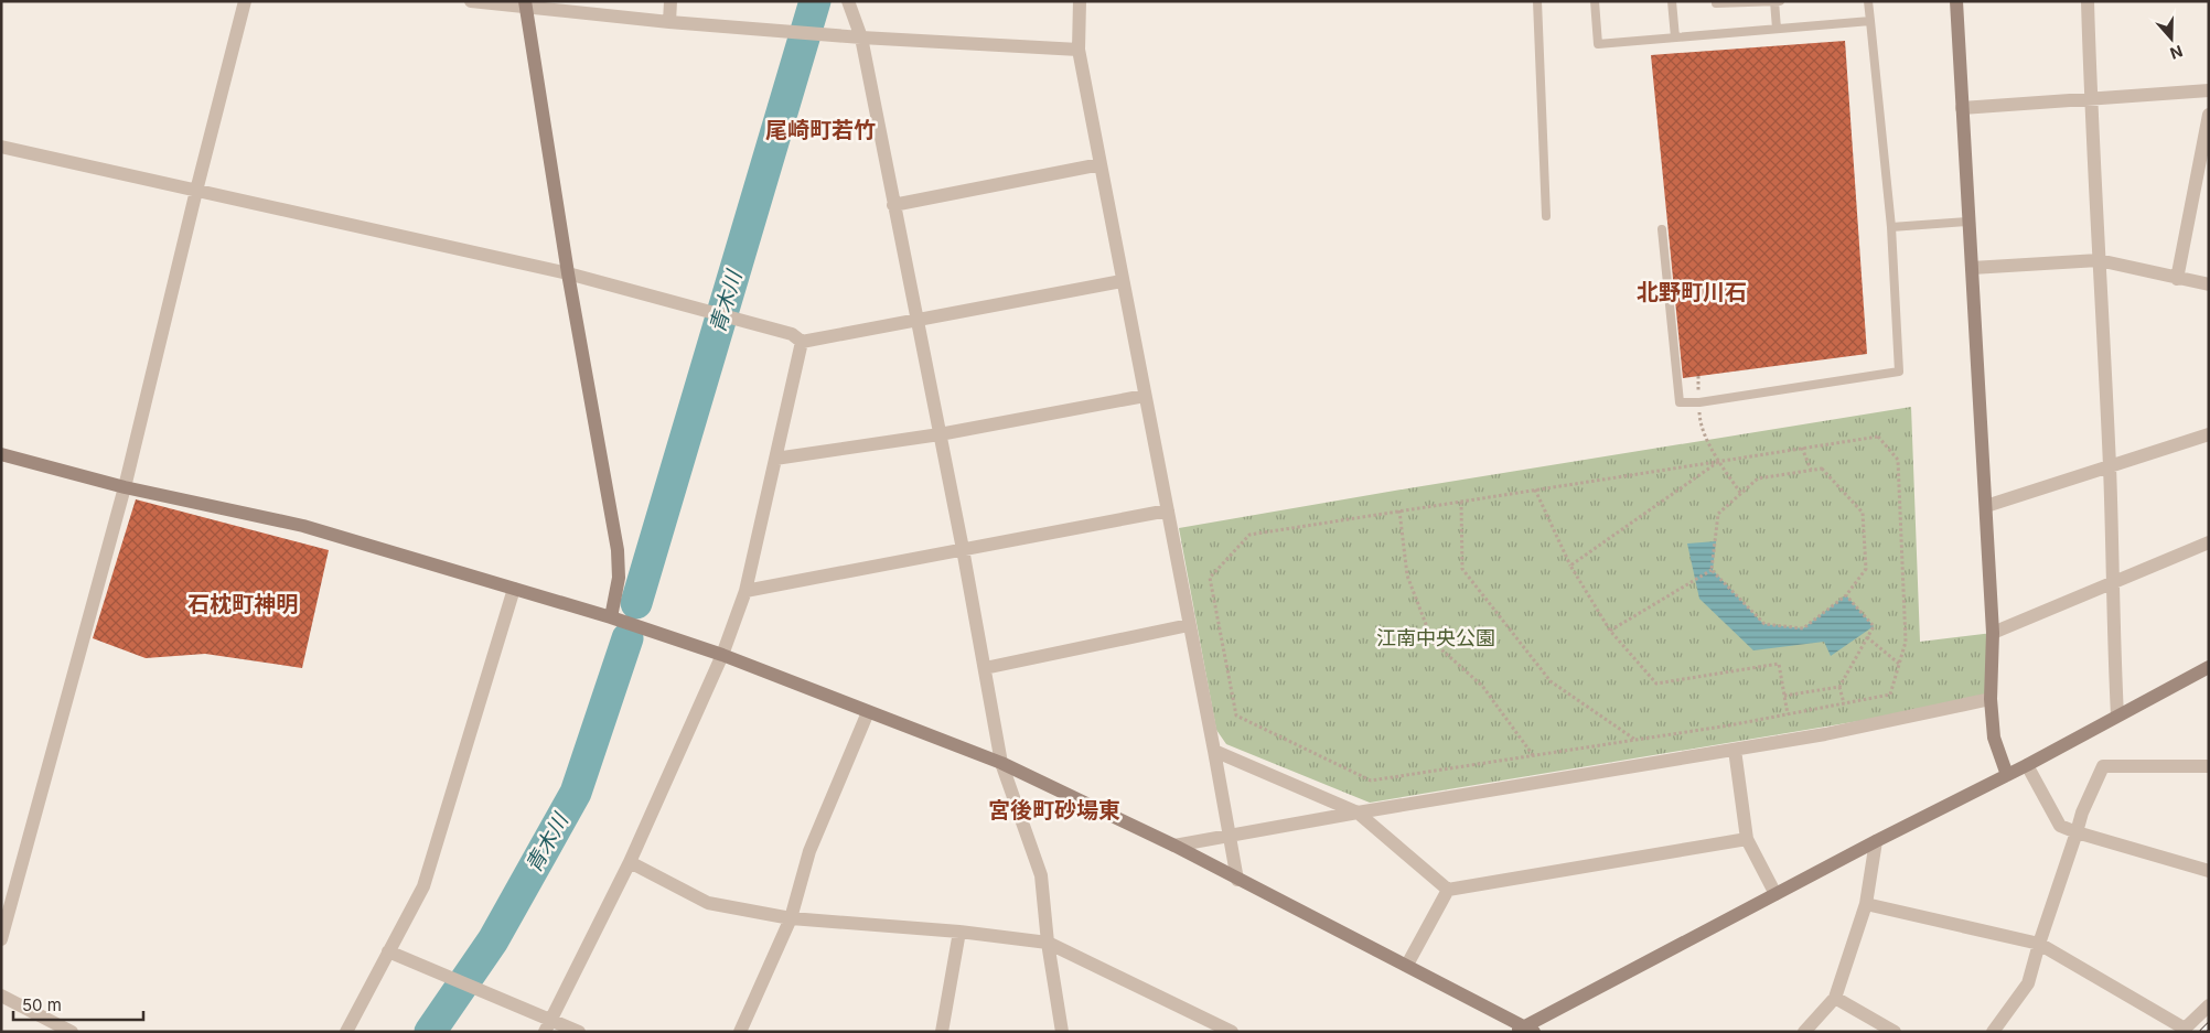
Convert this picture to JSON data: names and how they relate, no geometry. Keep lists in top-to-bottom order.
{
  "districts": [
    "尾崎町若竹",
    "北野町川石",
    "石枕町神明",
    "宮後町砂場東"
  ],
  "water": ["青木川"],
  "parks": ["江南中央公園"],
  "scale_bar": "50 m",
  "north": "bottom"
}
